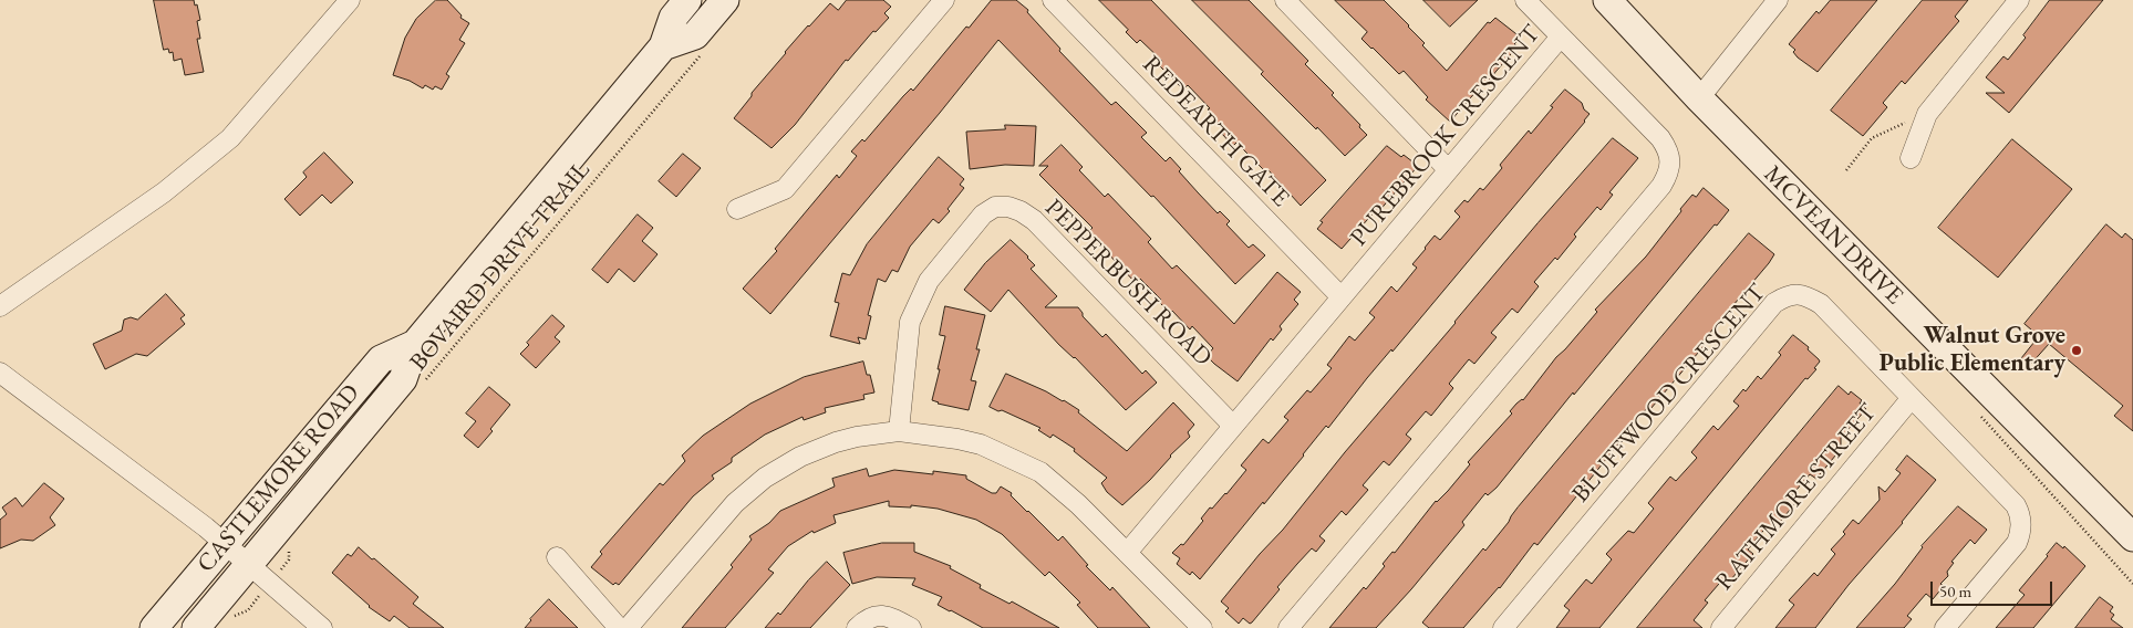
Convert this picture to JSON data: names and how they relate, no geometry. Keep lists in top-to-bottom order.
{
  "streets": {
    "main road": ["MCVEAN DRIVE", "CASTLEMORE ROAD"],
    "street": [
      "REDEARTH GATE",
      "PUREBROOK CRESCENT",
      "PEPPERBUSH ROAD",
      "BLUFFWOOD CRESCENT",
      "RATHMORE STREET"
    ],
    "path": ["BOVAIRD DRIVE TRAIL"]
  },
  "crossings": [
    ["REDEARTH GATE", "PUREBROOK CRESCENT"],
    ["PUREBROOK CRESCENT", "PEPPERBUSH ROAD"],
    ["BLUFFWOOD CRESCENT", "RATHMORE STREET"]
  ],
  "places": ["Walnut Grove Public Elementary"],
  "scale_bar": "50 m"
}
